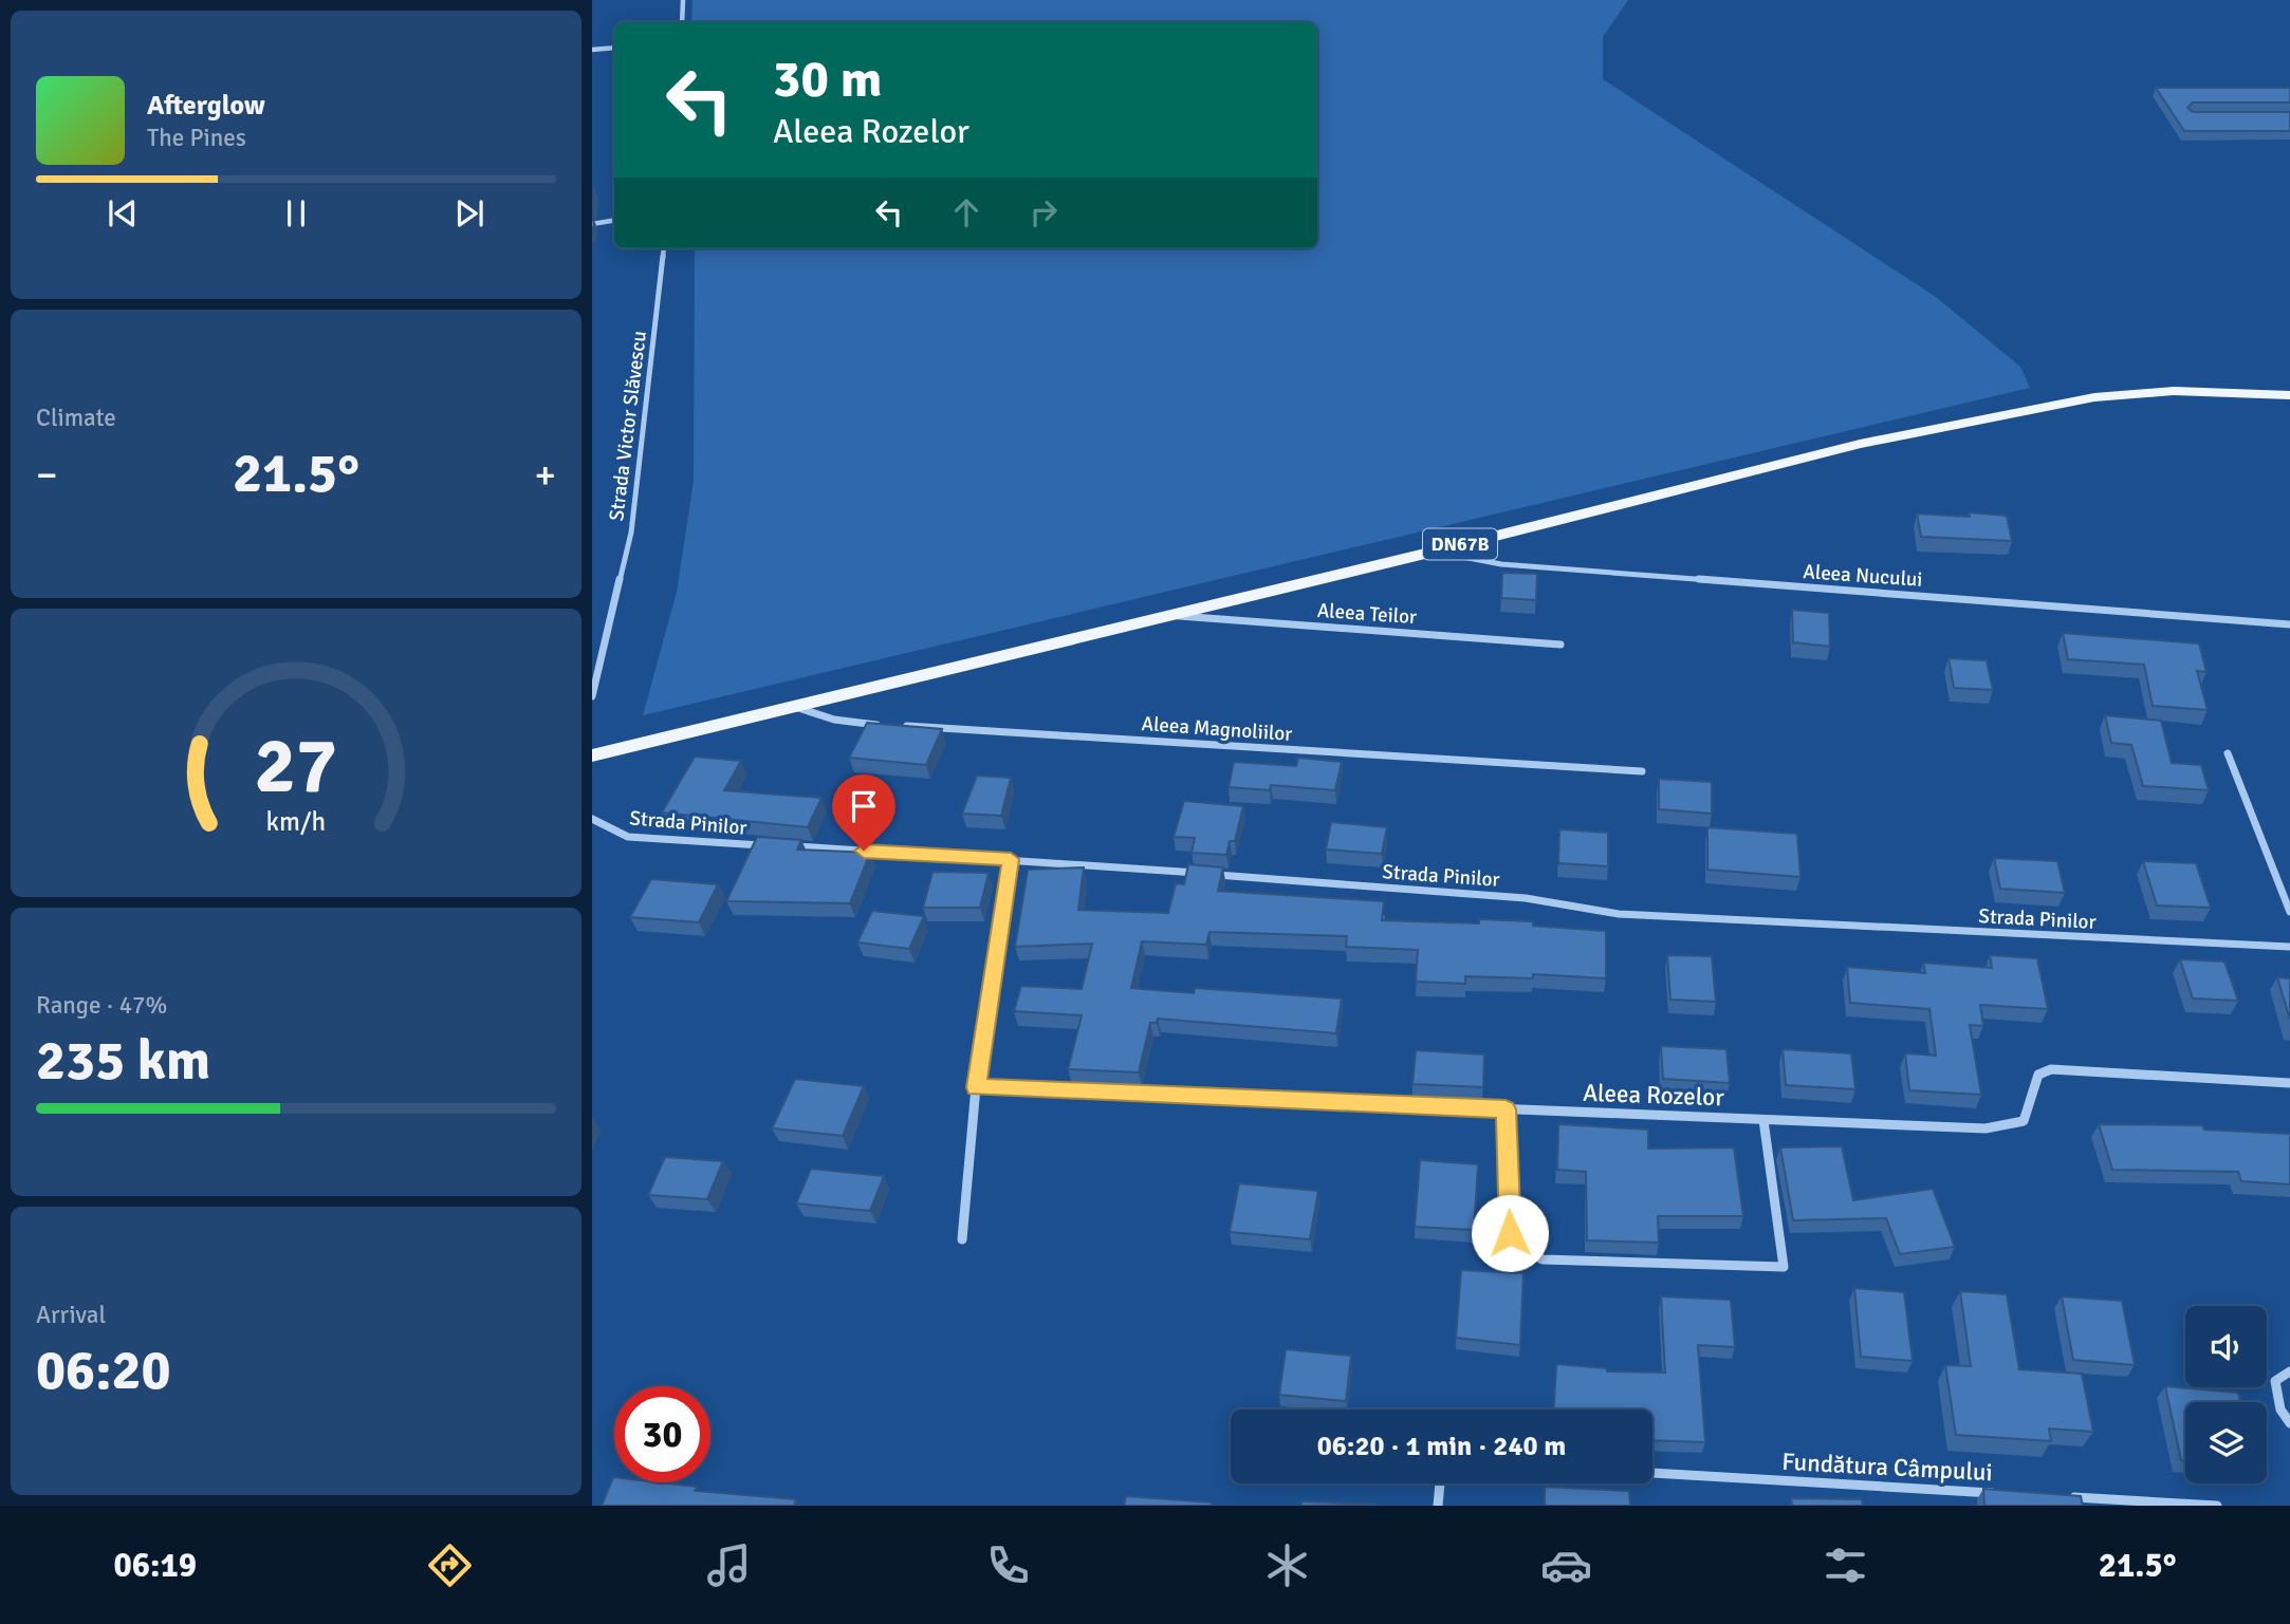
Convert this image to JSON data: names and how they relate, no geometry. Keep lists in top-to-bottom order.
{
  "streets": {
    "main road": ["DN67B"],
    "street": [
      "Strada Victor Slăvescu",
      "Aleea Nucului",
      "Aleea Teilor",
      "Aleea Magnoliilor",
      "Strada Pinilor",
      "Aleea Rozelor",
      "Fundătura Câmpului"
    ]
  },
  "crossings": [
    ["DN67B", "Aleea Nucului"],
    ["DN67B", "Aleea Teilor"]
  ],
  "page": {
    "turn": ["30 m", "Aleea Rozelor"],
    "song": ["Afterglow", "The Pines"],
    "tile": [
      "Climate",
      ["Range · 47%", "235 km"],
      ["Arrival", "06:20"]
    ],
    "heat": ["−", "21.5°", "+"],
    "limit": "30",
    "trip": "06:20 · 1 min · 240 m",
    "tabs": ["06:19", "21.5°"],
    "gauge": ["27", "km/h"]
  }
}
